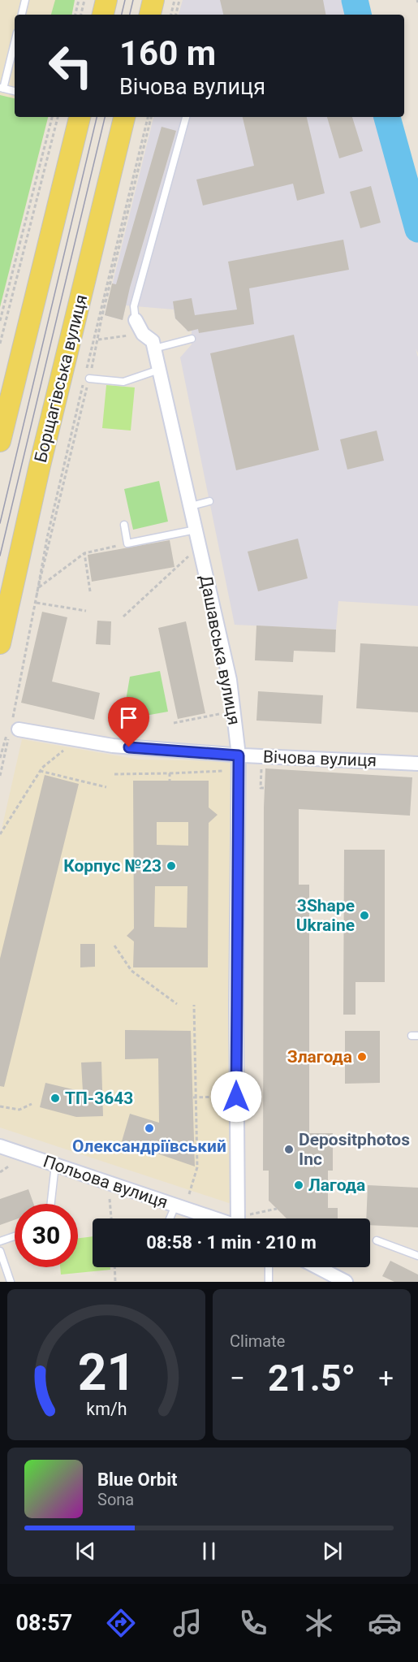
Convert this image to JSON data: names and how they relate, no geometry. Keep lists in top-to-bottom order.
{
  "streets": {
    "main road": ["Борщагівська вулиця"],
    "street": ["Дашавська вулиця", "Вічова вулиця", "Польова вулиця"]
  },
  "crossings": [
    ["Дашавська вулиця", "Вічова вулиця"]
  ],
  "places": [
    "Корпус №23",
    "3Shape Ukraine",
    "Злагода",
    "ТП-3643",
    "Олександріївський",
    "Depositphotos Inc",
    "Лагода"
  ],
  "page": {
    "turn": ["160 m", "Вічова вулиця"],
    "limit": "30",
    "trip": "08:58 · 1 min · 210 m",
    "tile": "Climate",
    "heat": ["−", "21.5°", "+"],
    "song": ["Blue Orbit", "Sona"],
    "tabs": "08:57",
    "gauge": ["21", "km/h"]
  }
}
